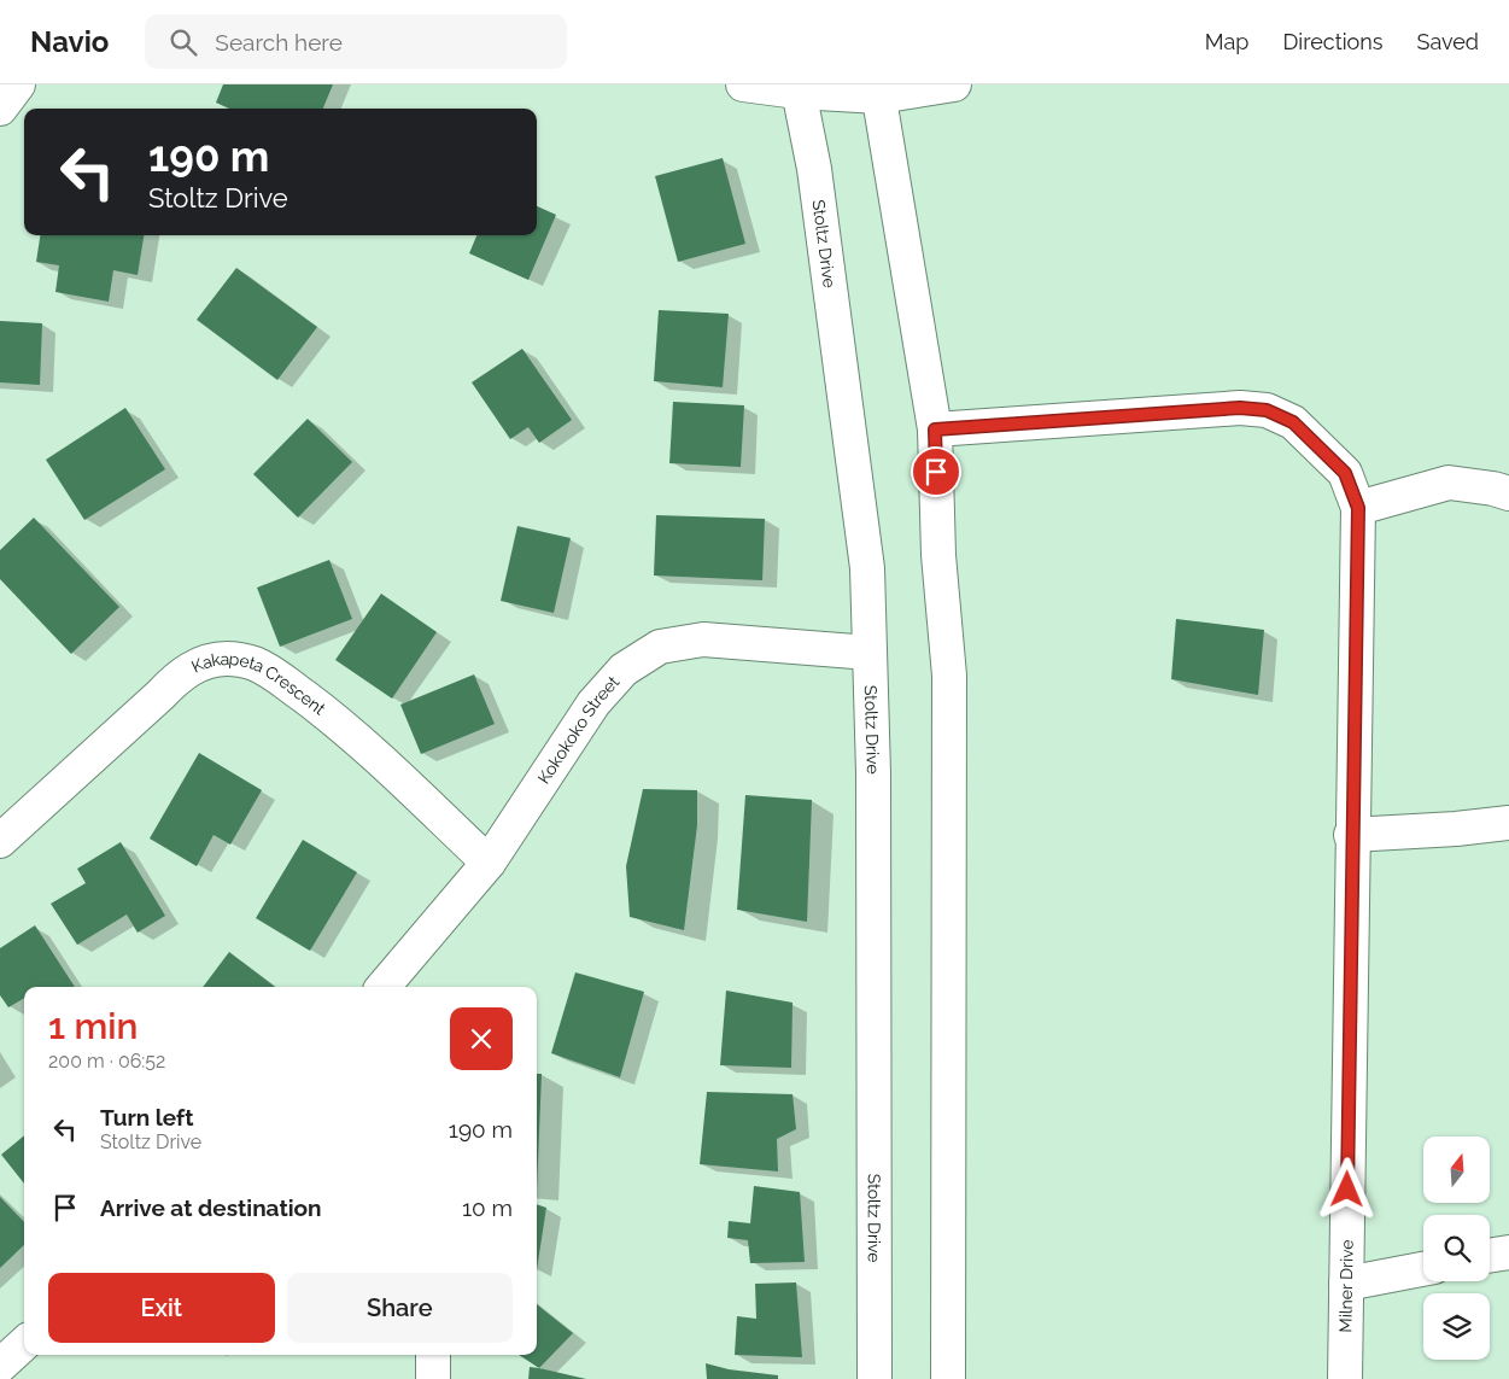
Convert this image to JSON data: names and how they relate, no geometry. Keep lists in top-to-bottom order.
{
  "streets": {
    "street": [
      "Stoltz Drive",
      "Kakapeta Crescent",
      "Kokokoko Street",
      "Milner Drive"
    ]
  },
  "crossings": [
    ["Stoltz Drive", "Kokokoko Street"],
    ["Kakapeta Crescent", "Kokokoko Street"]
  ],
  "north": "top",
  "page": {
    "header": "Navio",
    "search": "Search here",
    "nav": ["Map", "Directions", "Saved"],
    "turn": ["190 m", "Stoltz Drive"],
    "heading": ["1 min", "200 m · 06:52"],
    "list": [
      {
        "name": "Turn left",
        "note": "Stoltz Drive",
        "value": "190 m"
      },
      {
        "name": "Arrive at destination",
        "value": "10 m"
      }
    ],
    "buttons": ["Exit", "Share"]
  }
}
